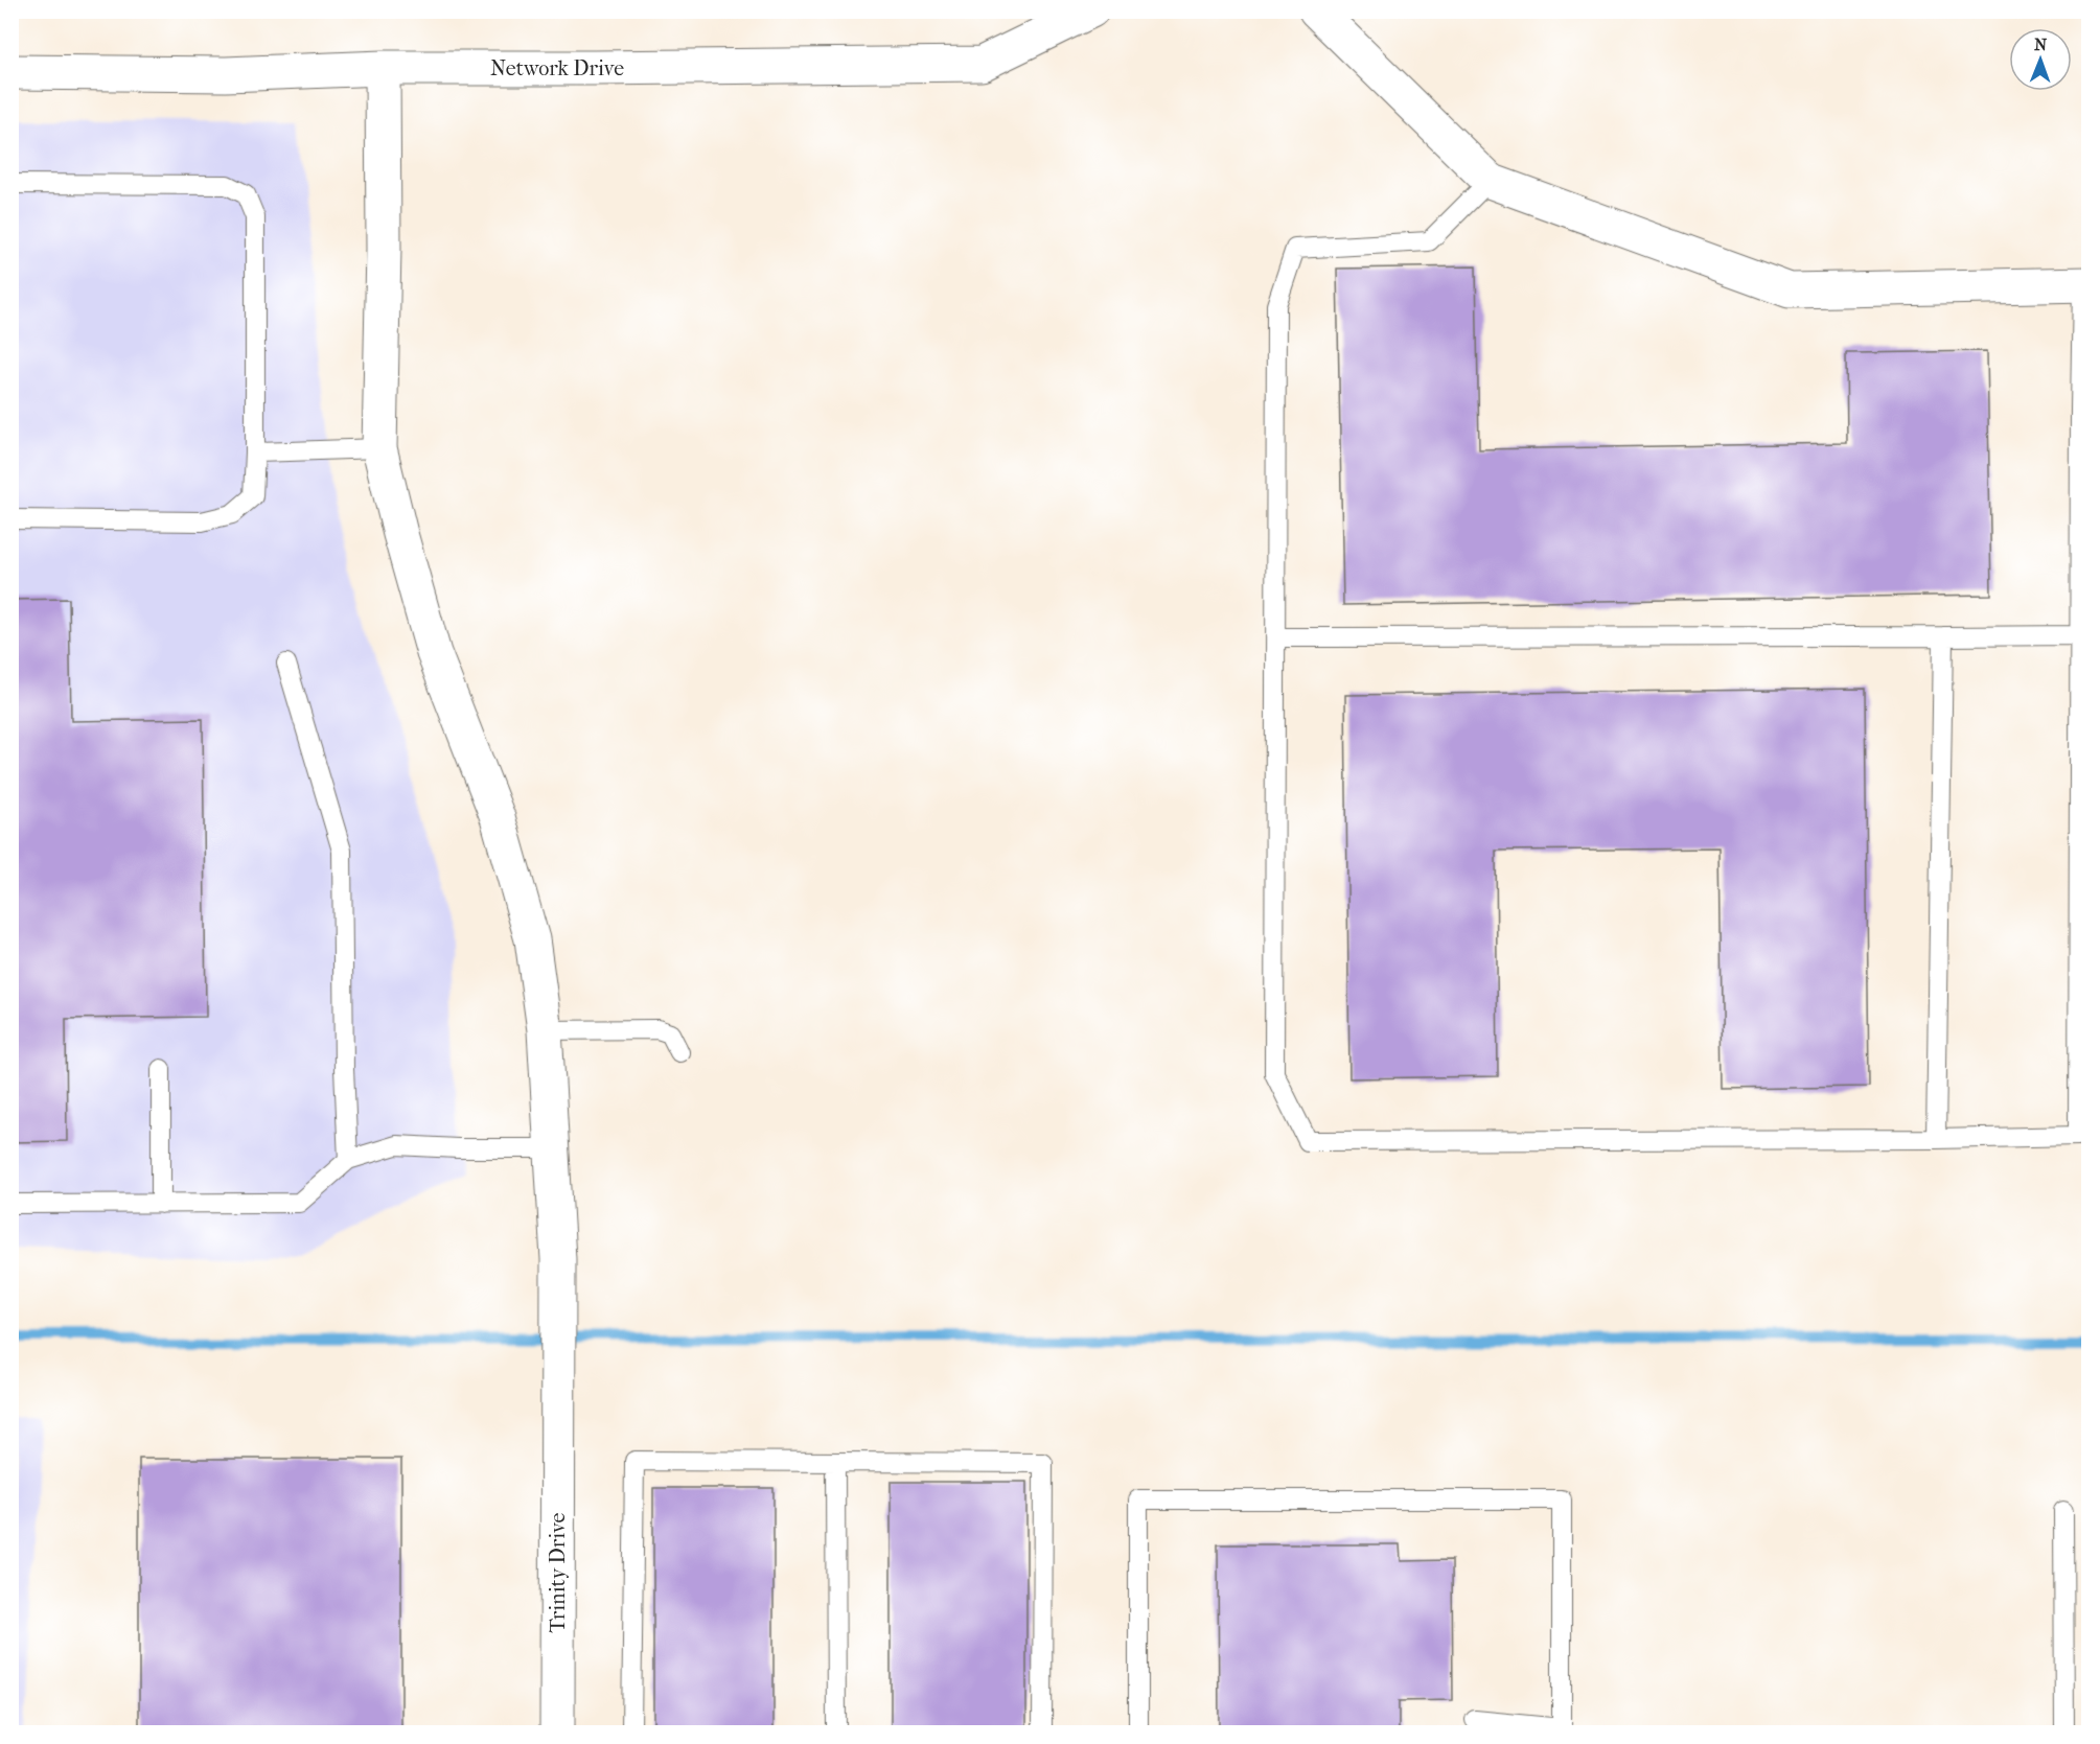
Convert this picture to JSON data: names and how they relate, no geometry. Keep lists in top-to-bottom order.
{
  "streets": {
    "street": ["Network Drive", "Trinity Drive"]
  },
  "crossings": [
    ["Network Drive", "Trinity Drive"]
  ],
  "north": "top"
}
